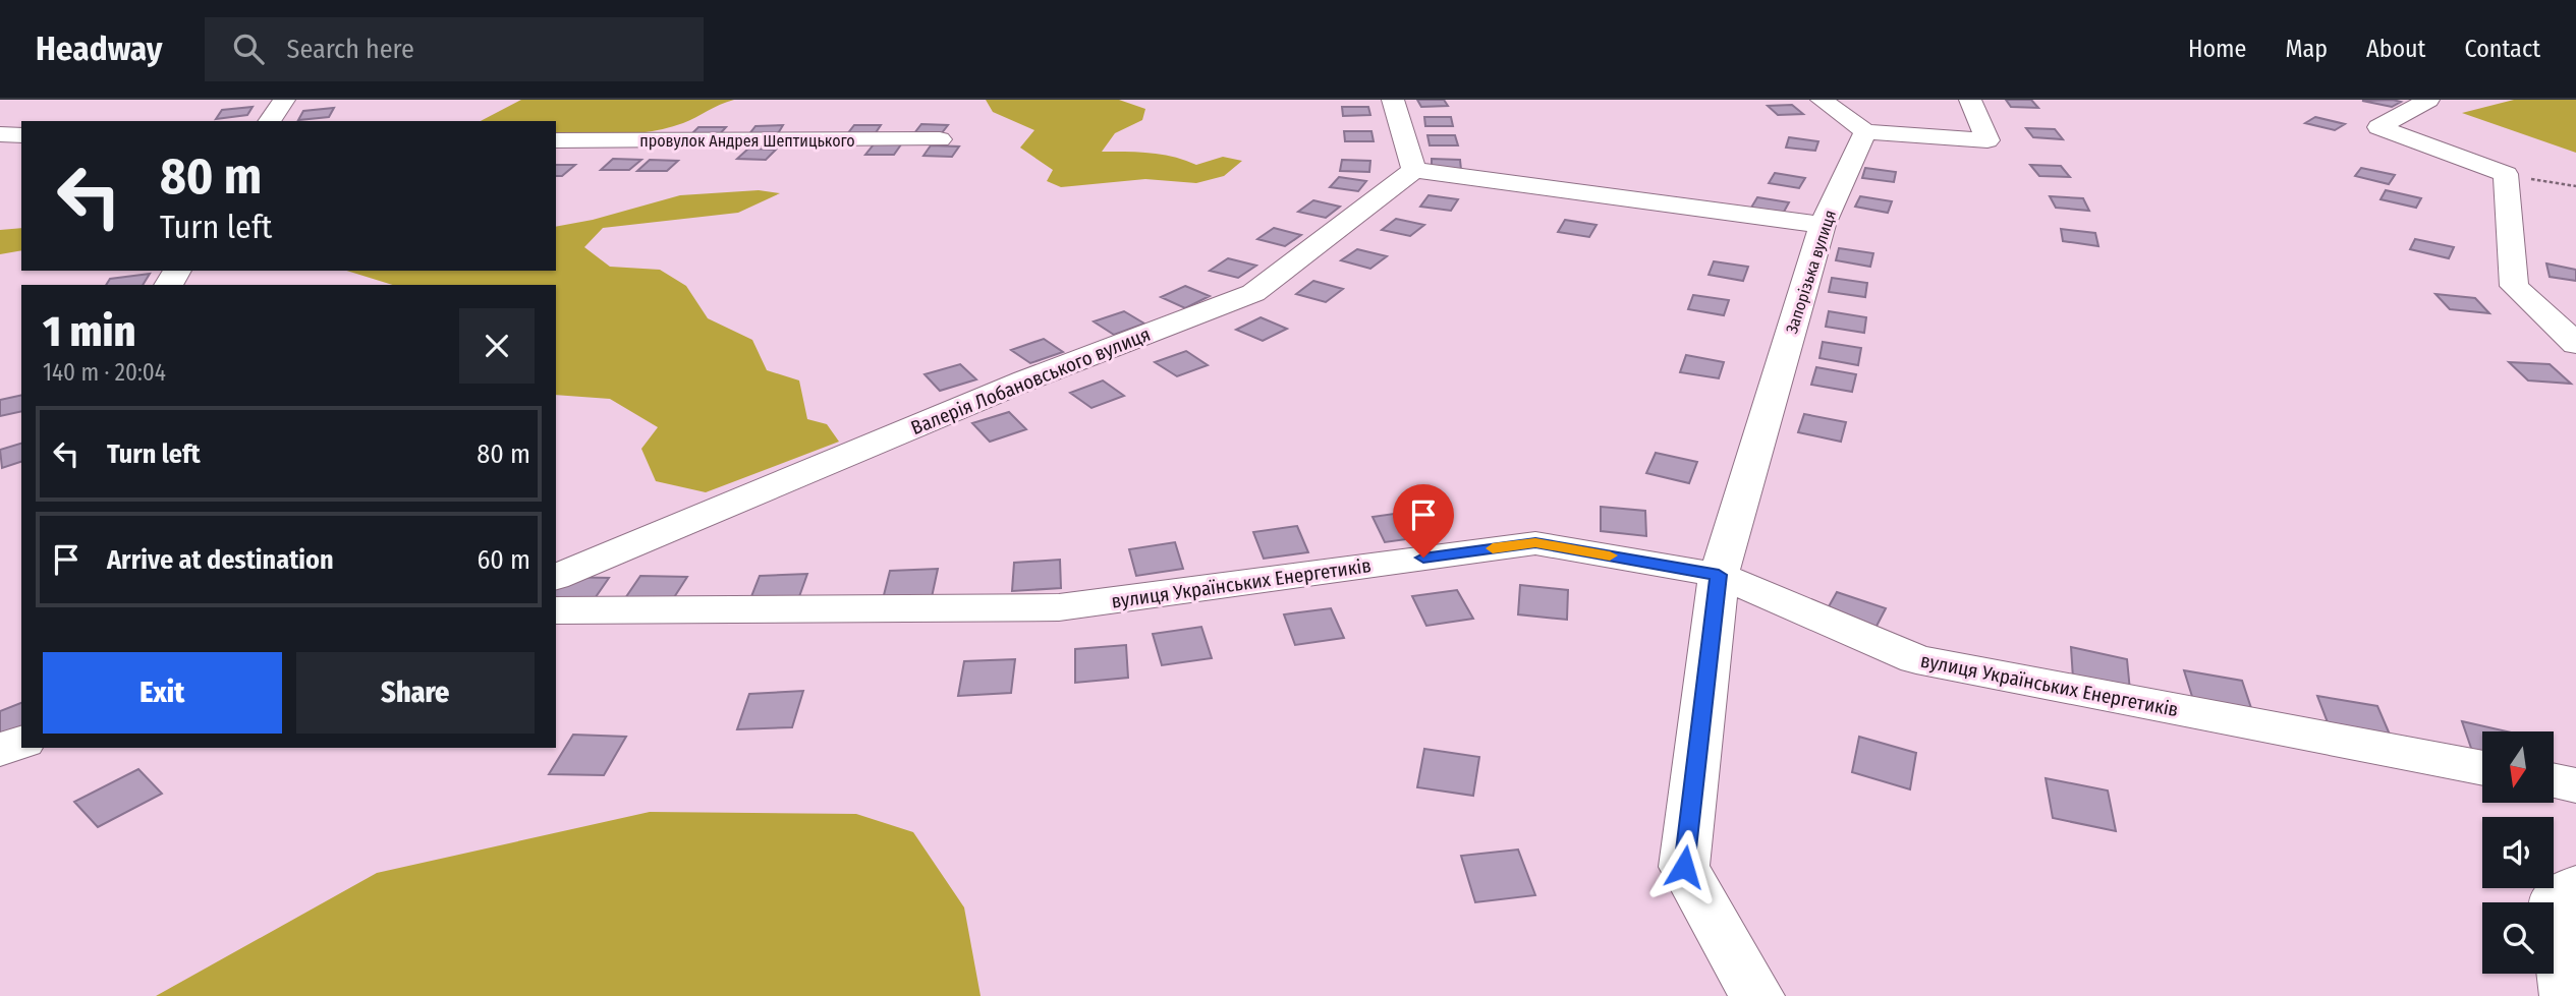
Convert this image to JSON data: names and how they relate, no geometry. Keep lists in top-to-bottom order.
{
  "streets": {
    "street": [
      "провулок Андрея Шептицького",
      "Запорізька вулиця",
      "Валерія Лобановського вулиця",
      "вулиця Українських Енергетиків"
    ]
  },
  "crossings": [
    ["Запорізька вулиця", "вулиця Українських Енергетиків"]
  ],
  "north": "bottom",
  "page": {
    "header": "Headway",
    "search": "Search here",
    "nav": [
      "Home",
      "Map",
      "About",
      "Contact"
    ],
    "turn": ["80 m", "Turn left"],
    "heading": ["1 min", "140 m · 20:04"],
    "list": [
      {
        "name": "Turn left",
        "value": "80 m"
      },
      {
        "name": "Arrive at destination",
        "value": "60 m"
      }
    ],
    "buttons": ["Exit", "Share"]
  }
}
